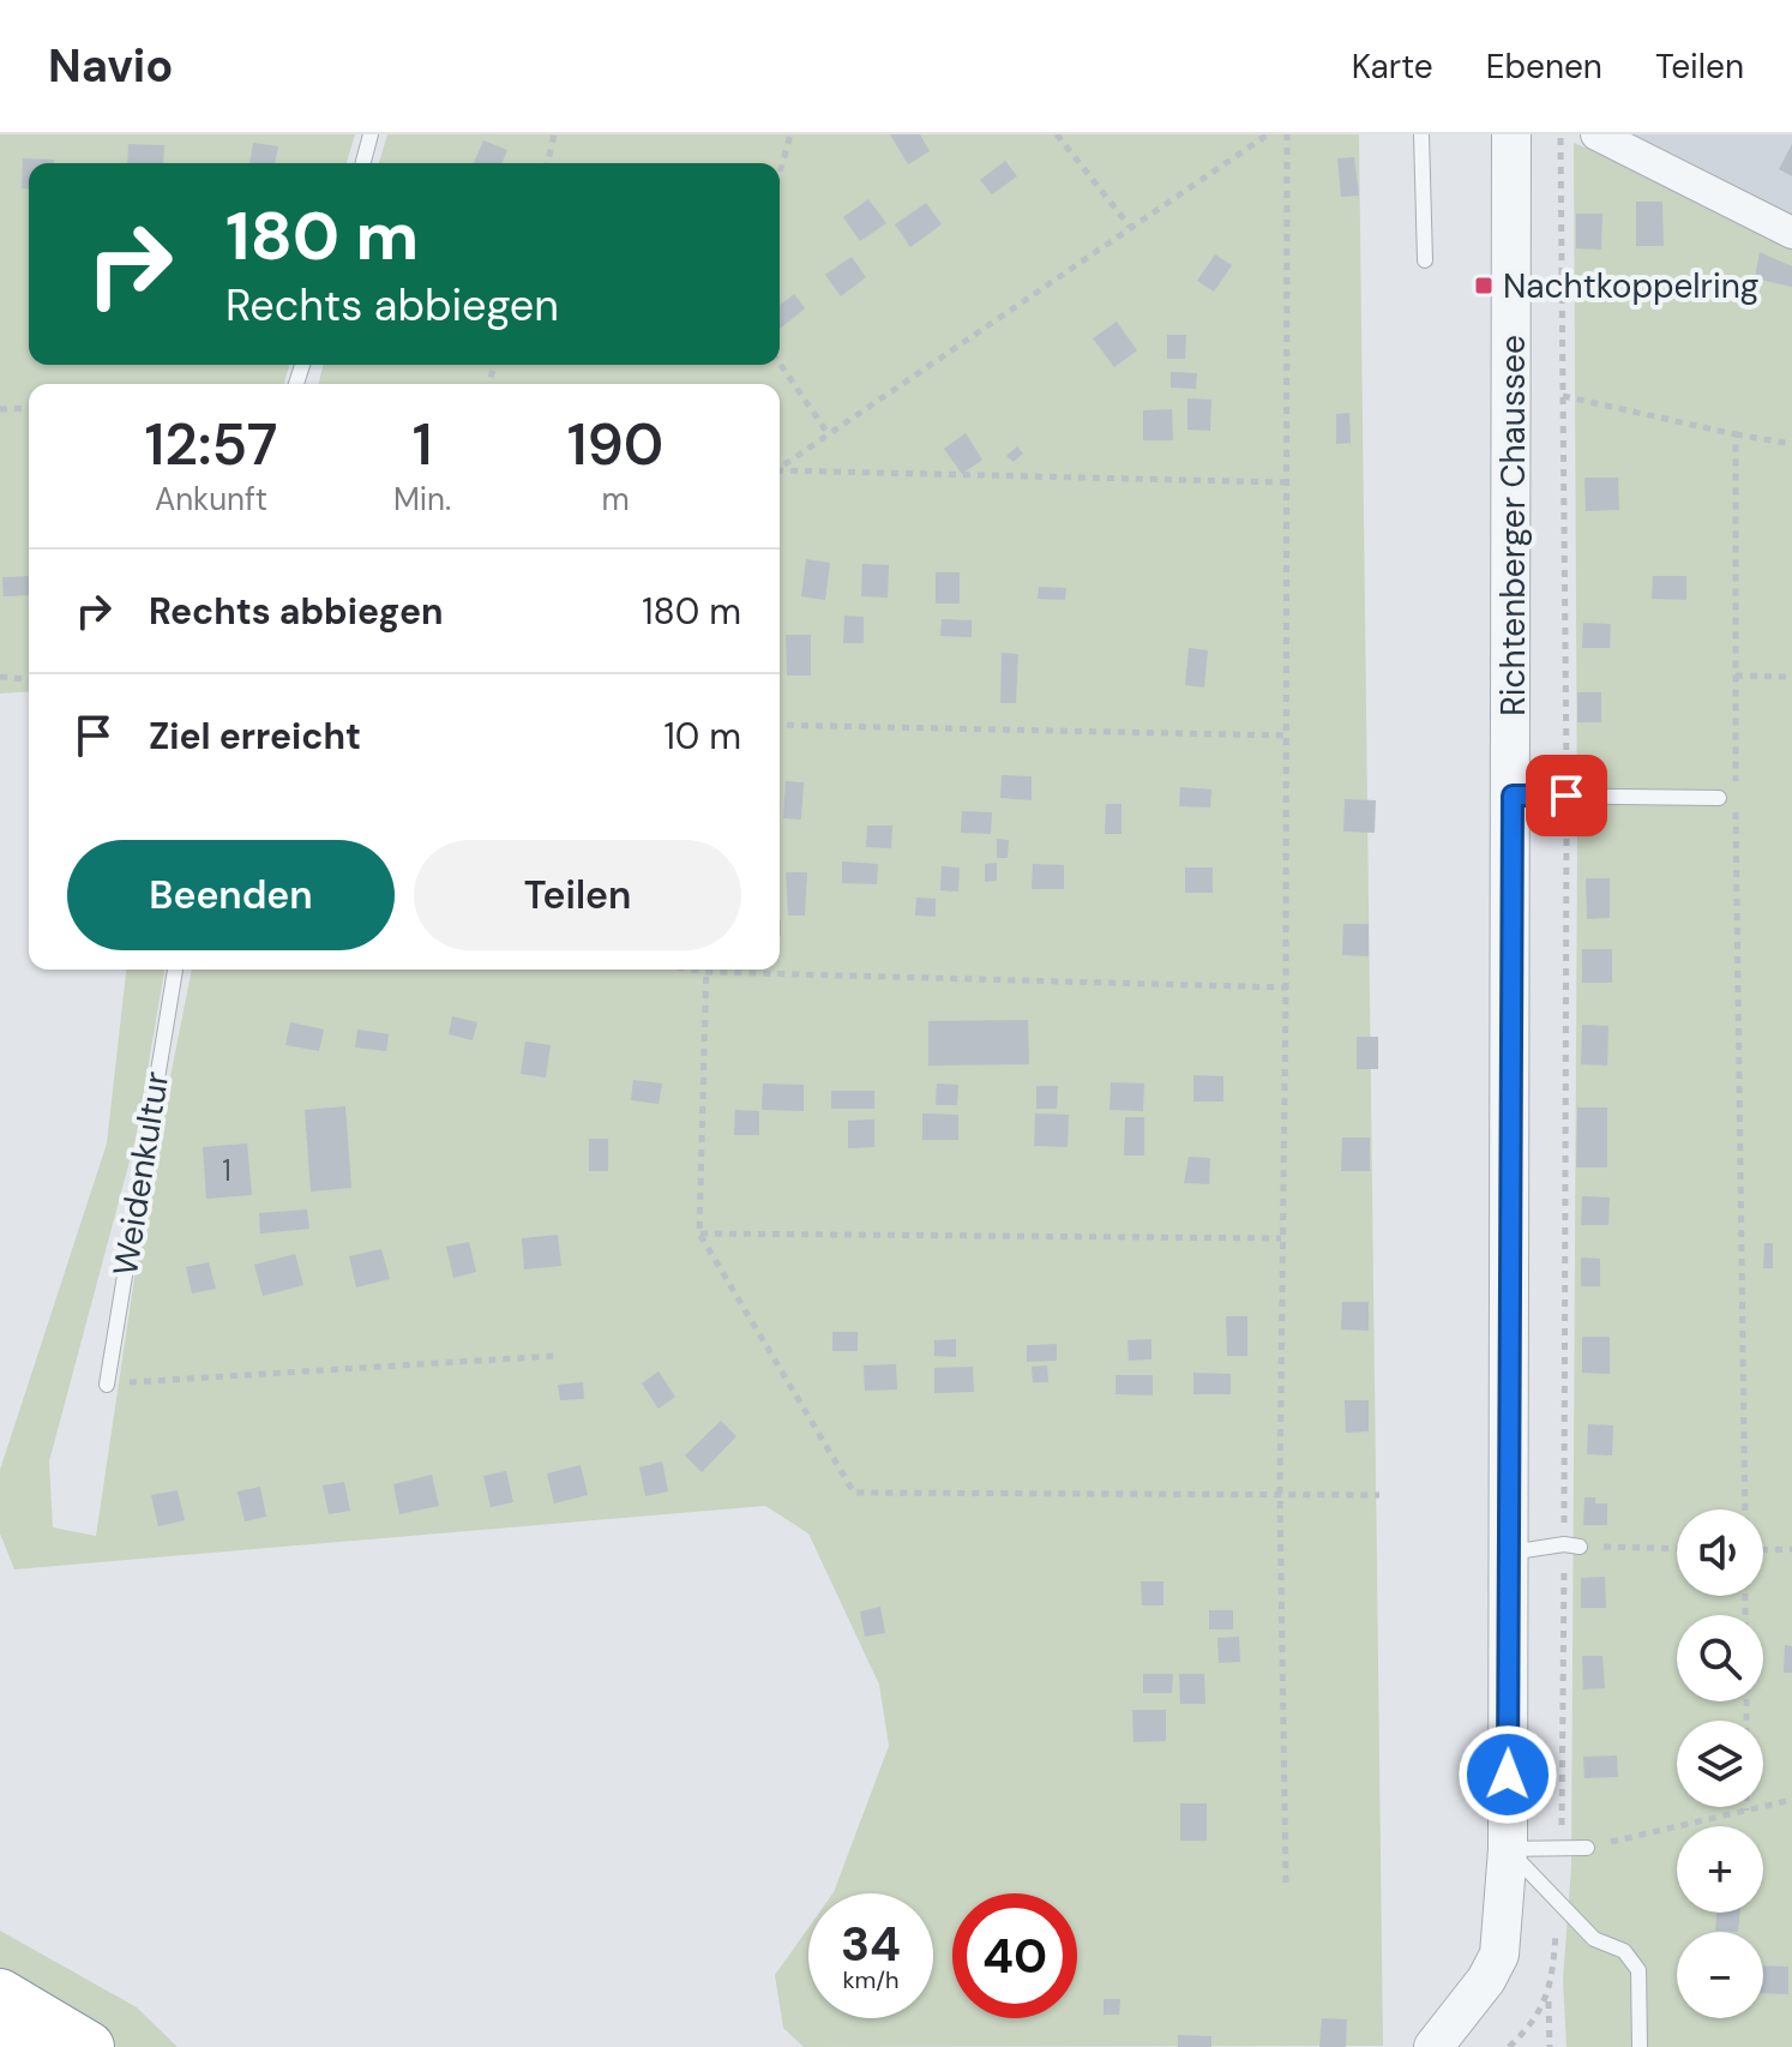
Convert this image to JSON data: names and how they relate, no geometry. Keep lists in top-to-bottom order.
{
  "streets": {
    "street": ["Richtenberger Chaussee"],
    "lane": ["Weidenkultur"]
  },
  "places": {
    "transit": ["Nachtkoppelring"]
  },
  "house_numbers": ["1"],
  "page": {
    "header": "Navio",
    "nav": ["Karte", "Ebenen", "Teilen"],
    "turn": ["180 m", "Rechts abbiegen"],
    "eta": [
      "12:57",
      "Ankunft",
      "1",
      "Min.",
      "190",
      "m"
    ],
    "list": [
      {
        "name": "Rechts abbiegen",
        "value": "180 m"
      },
      {
        "name": "Ziel erreicht",
        "value": "10 m"
      }
    ],
    "buttons": ["Beenden", "Teilen"],
    "map_buttons": ["+", "−"],
    "speed": "34 km/h",
    "limit": "40"
  }
}
